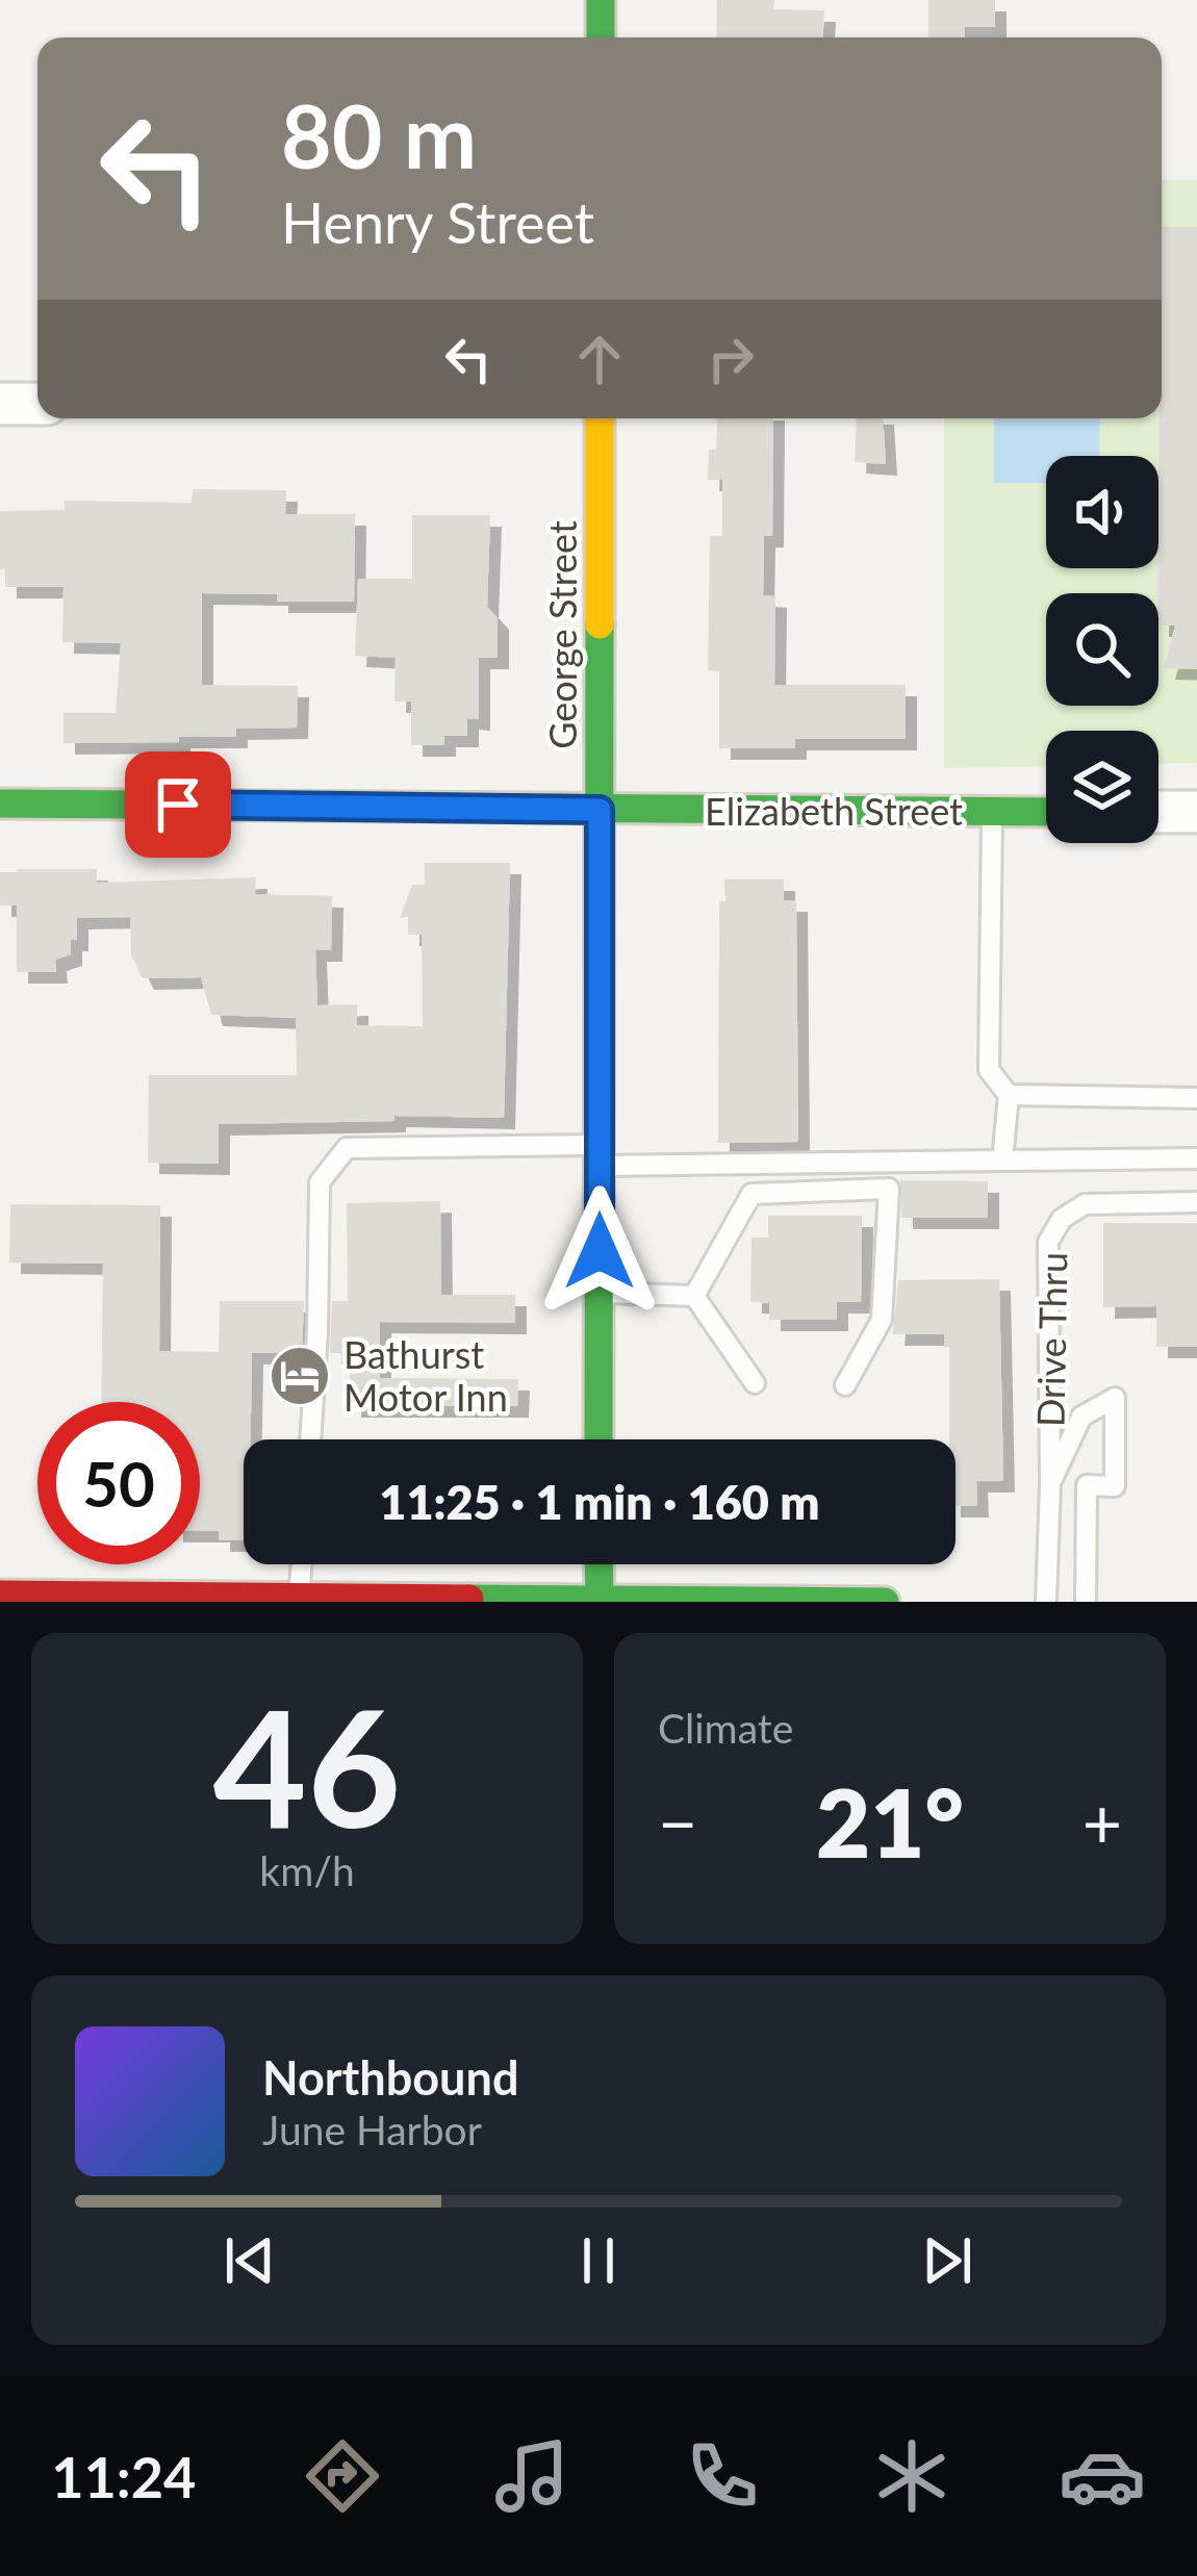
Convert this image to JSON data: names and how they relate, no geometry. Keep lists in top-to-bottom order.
{
  "streets": {
    "main road": ["George Street", "Elizabeth Street"],
    "lane": ["Drive Thru"]
  },
  "crossings": [
    ["George Street", "Elizabeth Street"]
  ],
  "places": {
    "hotel": ["Bathurst Motor Inn"]
  },
  "page": {
    "turn": ["80 m", "Henry Street"],
    "limit": "50",
    "trip": "11:25 · 1 min · 160 m",
    "tile": [
      ["46", "km/h"],
      "Climate"
    ],
    "heat": ["−", "21°", "+"],
    "song": ["Northbound", "June Harbor"],
    "tabs": "11:24"
  }
}
